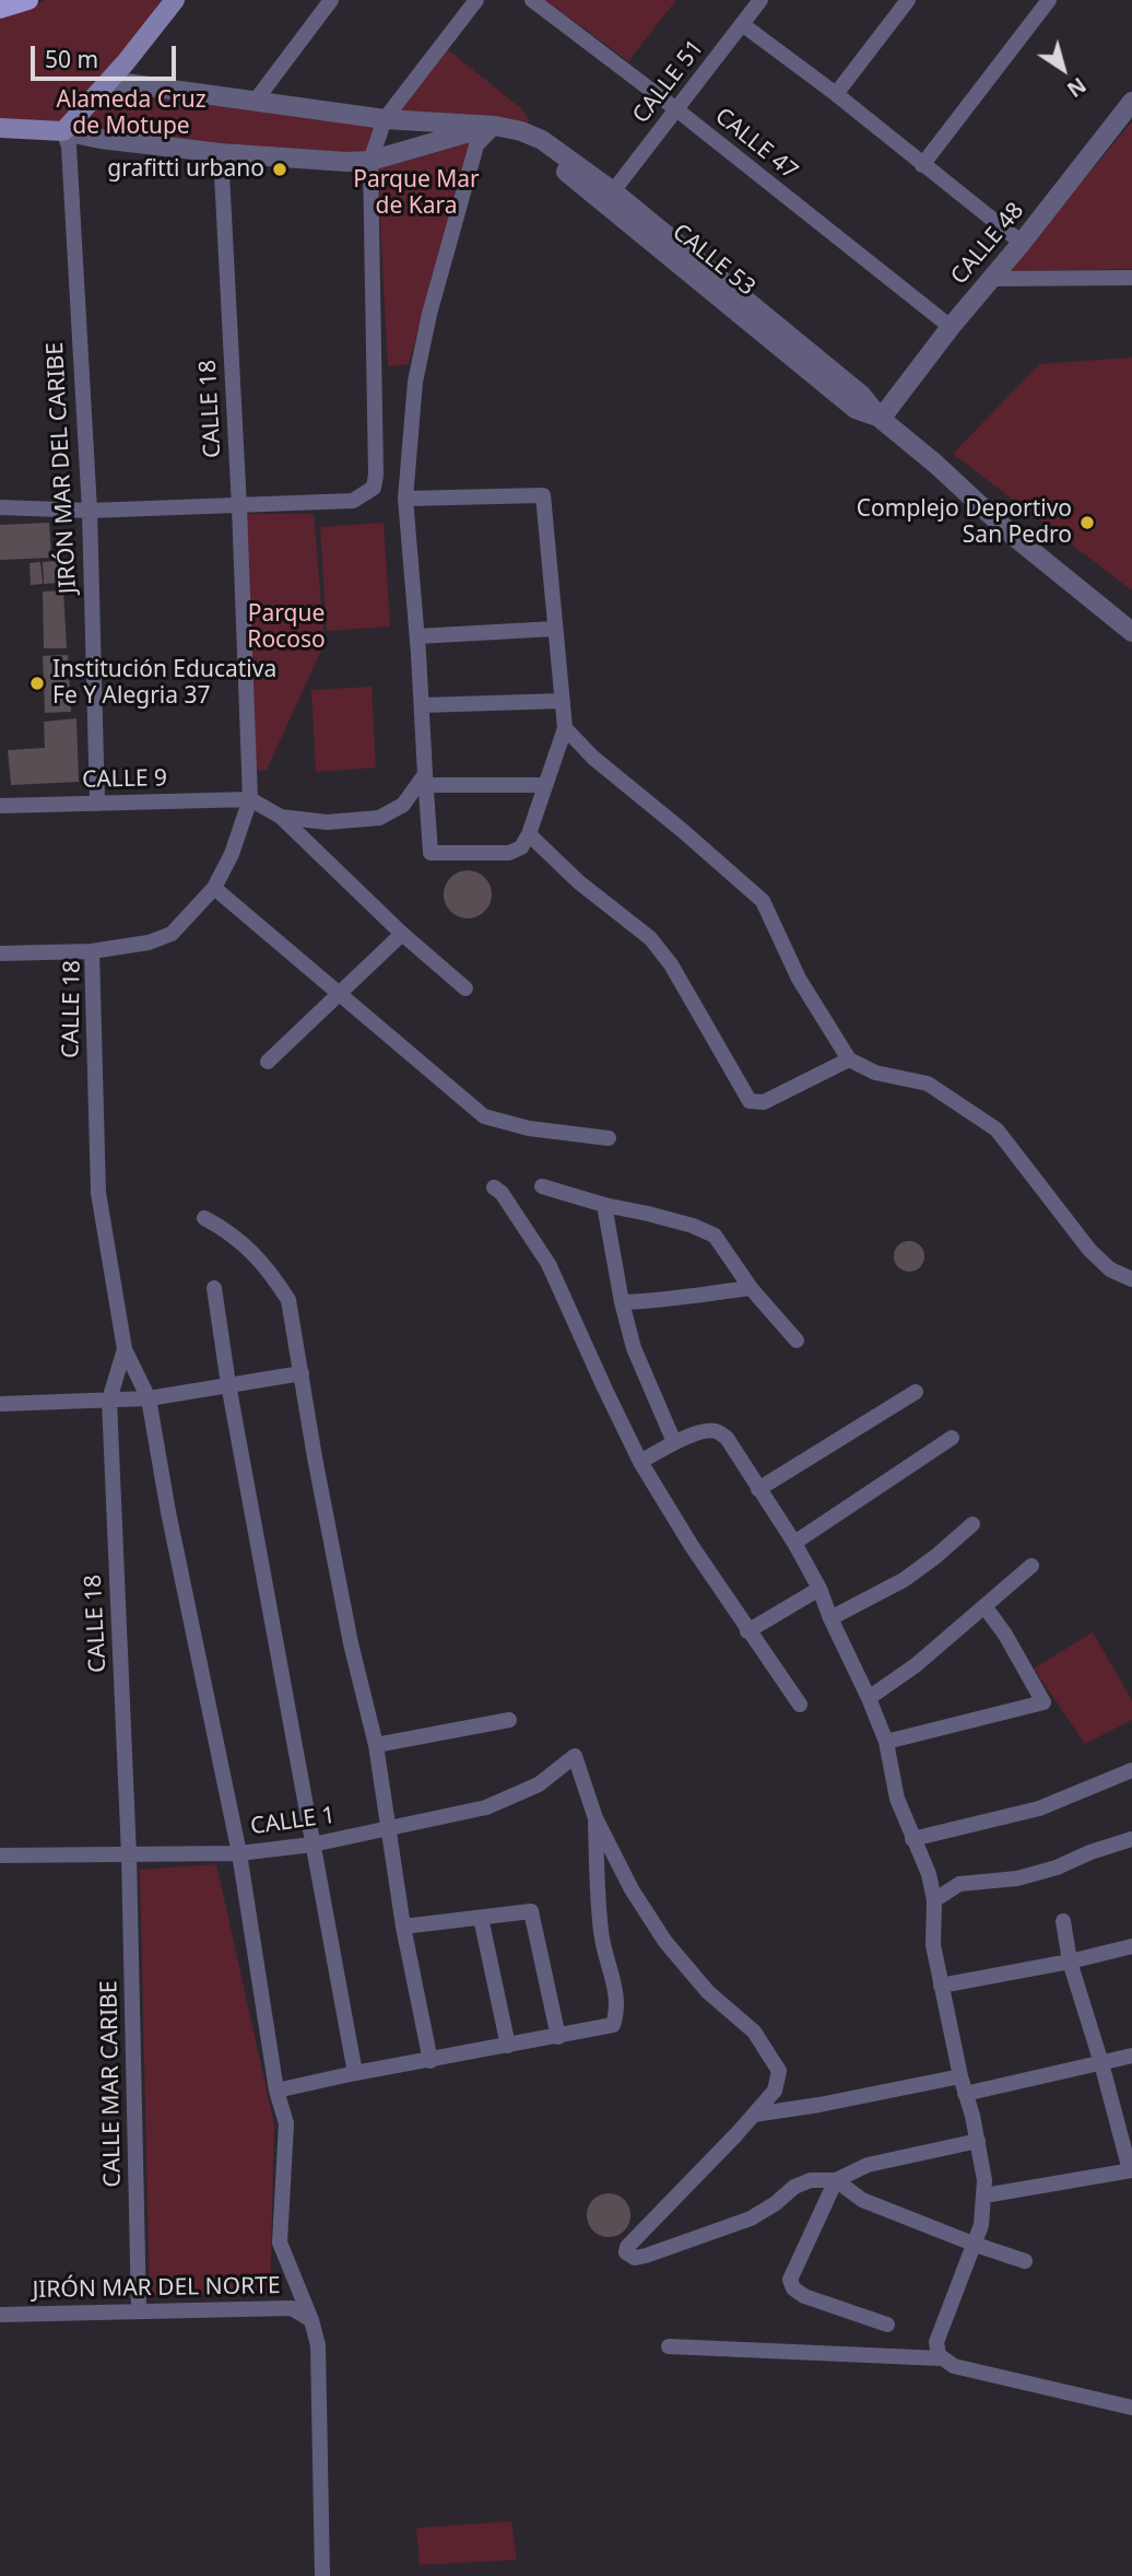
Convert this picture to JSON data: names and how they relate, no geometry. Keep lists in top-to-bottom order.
{
  "streets": {
    "street": [
      "CALLE 51",
      "CALLE 47",
      "CALLE 48",
      "CALLE 53",
      "CALLE 18",
      "JIRÓN MAR DEL CARIBE",
      "CALLE 9",
      "CALLE 1",
      "CALLE MAR CARIBE",
      "JIRÓN MAR DEL NORTE"
    ]
  },
  "crossings": [
    ["CALLE 51", "CALLE 47"],
    ["CALLE 51", "CALLE 53"],
    ["CALLE 47", "CALLE 48"],
    ["CALLE 48", "CALLE 53"],
    ["CALLE 53", "CALLE 18"],
    ["CALLE 53", "JIRÓN MAR DEL CARIBE"],
    ["CALLE 18", "CALLE 9"],
    ["CALLE 18", "CALLE 1"],
    ["CALLE 18", "CALLE MAR CARIBE"],
    ["JIRÓN MAR DEL CARIBE", "CALLE 9"],
    ["CALLE 1", "CALLE MAR CARIBE"],
    ["CALLE MAR CARIBE", "JIRÓN MAR DEL NORTE"]
  ],
  "parks": ["Alameda Cruz de Motupe", "Parque Mar de Kara", "Parque Rocoso"],
  "places": ["grafitti urbano", "Complejo Deportivo San Pedro", "Institución Educativa Fe Y Alegria 37"],
  "scale_bar": "50 m",
  "north": "bottom right"
}
